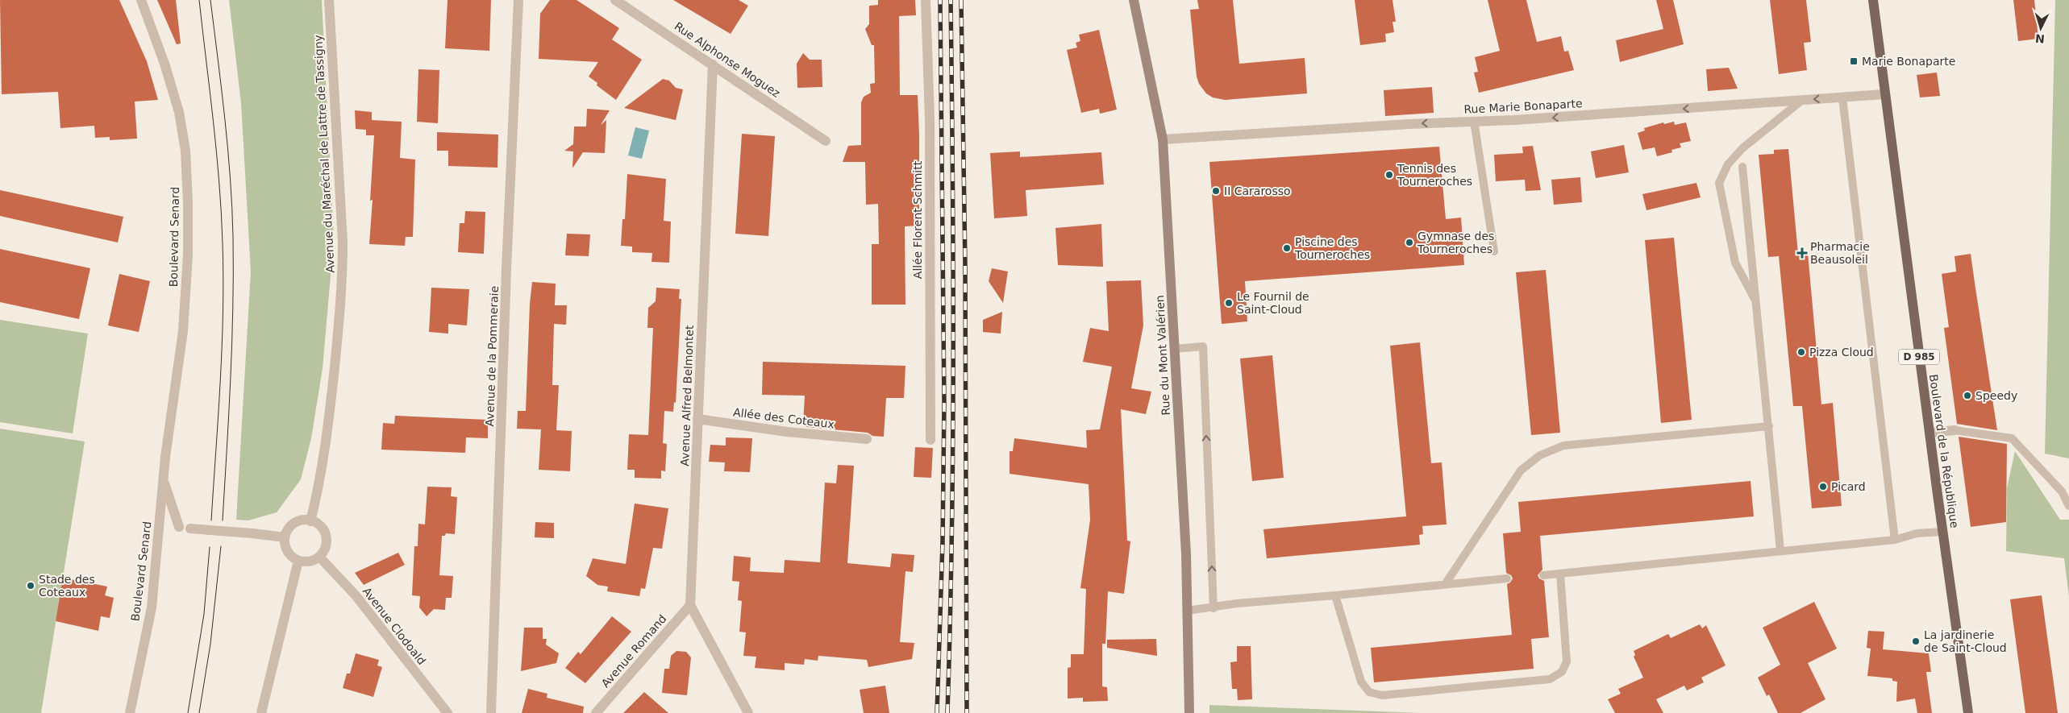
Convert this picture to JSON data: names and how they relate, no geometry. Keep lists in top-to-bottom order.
{
  "streets": {
    "main road": ["Rue du Mont Valérien", "D 985", "Boulevard de la République"],
    "street": [
      "Rue Alphonse Moguez",
      "Rue Marie Bonaparte",
      "Avenue du Maréchal de Lattre de Tassigny",
      "Allée Florent Schmitt",
      "Boulevard Senard",
      "Avenue de la Pommeraie",
      "Avenue Alfred Belmontet",
      "Allée des Coteaux",
      "Avenue Clodoald",
      "Avenue Romand"
    ]
  },
  "crossings": [
    ["Rue Alphonse Moguez", "Avenue Alfred Belmontet"],
    ["Rue Marie Bonaparte", "Rue du Mont Valérien"],
    ["Rue Marie Bonaparte", "Boulevard de la République"],
    ["Avenue du Maréchal de Lattre de Tassigny", "Avenue Clodoald"],
    ["Avenue Alfred Belmontet", "Allée des Coteaux"],
    ["Avenue Alfred Belmontet", "Avenue Romand"]
  ],
  "one_way": ["Rue Marie Bonaparte"],
  "places": {
    "transit": ["Marie Bonaparte"],
    "other": [
      "Tennis des Tourneroches",
      "II Cararosso",
      "Gymnase des Tourneroches",
      "Piscine des Tourneroches",
      "Le Fournil de Saint-Cloud",
      "Pizza Cloud",
      "Speedy",
      "Picard",
      "Stade des Coteaux",
      "La jardinerie de Saint-Cloud"
    ],
    "health": ["Pharmacie Beausoleil"]
  },
  "north": "bottom"
}
